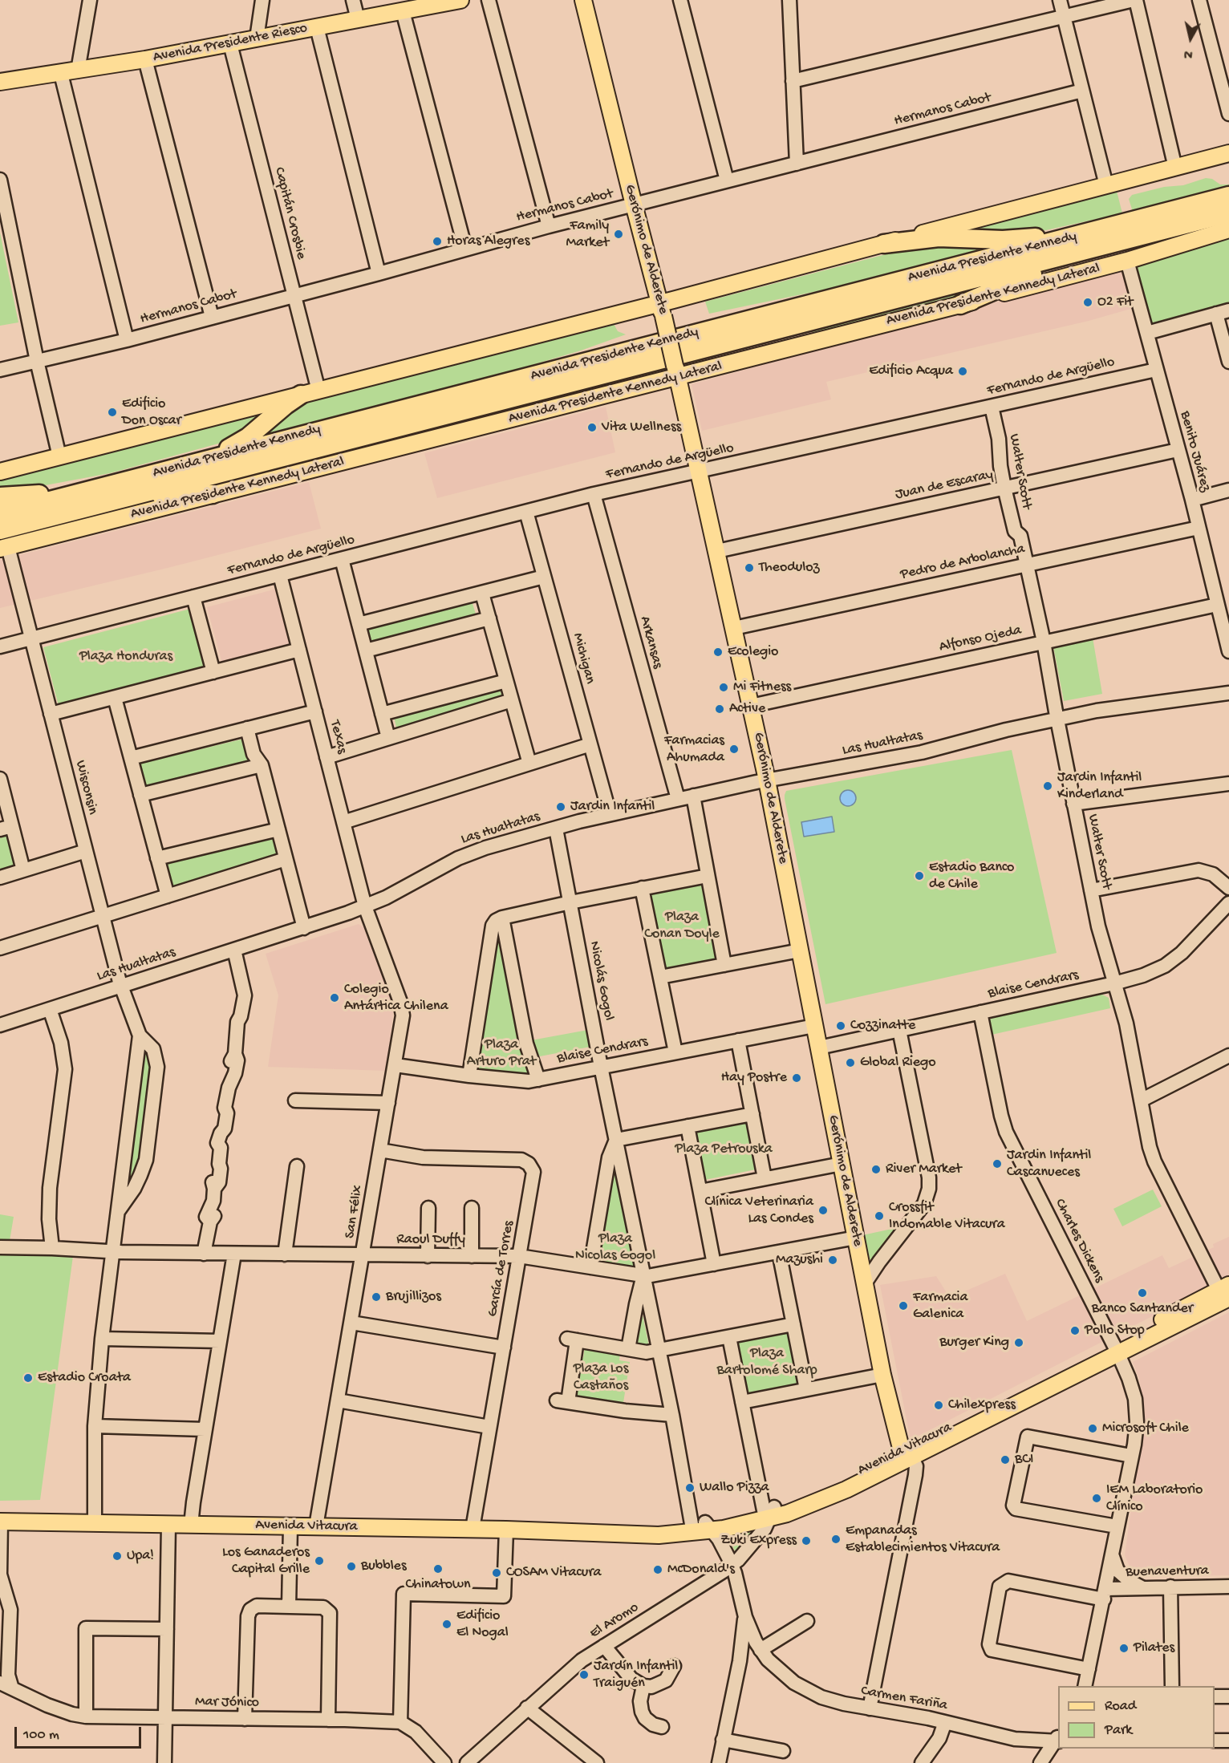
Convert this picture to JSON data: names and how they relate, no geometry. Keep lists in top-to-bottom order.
{
  "streets": {
    "highway": ["Avenida Presidente Kennedy"],
    "main road": [
      "Avenida Presidente Riesco",
      "Gerónimo de Alderete",
      "Avenida Presidente Kennedy Lateral",
      "Avenida Vitacura"
    ],
    "street": [
      "Hermanos Cabot",
      "Capitán Crosbie",
      "Fernando de Argüello",
      "Benito Juárez",
      "Walter Scott",
      "Juan de Escaray",
      "Pedro de Arbolancha",
      "Alfonso Ojeda",
      "Arkansas",
      "Michigan",
      "Texas",
      "Las Hualtatas",
      "Wisconsin",
      "Nicolás Gogol",
      "Blaise Cendrars",
      "San Félix",
      "Raoul Duffy",
      "Charles Dickens",
      "García de Torres",
      "Buenaventura",
      "El Aromo",
      "Carmen Fariña",
      "Mar Jónico"
    ]
  },
  "crossings": [
    ["Avenida Presidente Riesco", "Capitán Crosbie"],
    ["Hermanos Cabot", "Capitán Crosbie"],
    ["Hermanos Cabot", "Gerónimo de Alderete"],
    ["Gerónimo de Alderete", "Avenida Presidente Kennedy Lateral"],
    ["Gerónimo de Alderete", "Fernando de Argüello"],
    ["Gerónimo de Alderete", "Juan de Escaray"],
    ["Gerónimo de Alderete", "Pedro de Arbolancha"],
    ["Gerónimo de Alderete", "Alfonso Ojeda"],
    ["Gerónimo de Alderete", "Las Hualtatas"],
    ["Gerónimo de Alderete", "Blaise Cendrars"],
    ["Gerónimo de Alderete", "Raoul Duffy"],
    ["Gerónimo de Alderete", "Avenida Vitacura"],
    ["Avenida Presidente Kennedy Lateral", "Benito Juárez"],
    ["Avenida Presidente Kennedy Lateral", "Wisconsin"],
    ["Fernando de Argüello", "Benito Juárez"],
    ["Fernando de Argüello", "Walter Scott"],
    ["Fernando de Argüello", "Arkansas"],
    ["Fernando de Argüello", "Michigan"],
    ["Fernando de Argüello", "Texas"],
    ["Fernando de Argüello", "Wisconsin"],
    ["Benito Juárez", "Juan de Escaray"],
    ["Benito Juárez", "Pedro de Arbolancha"],
    ["Benito Juárez", "Alfonso Ojeda"],
    ["Walter Scott", "Juan de Escaray"],
    ["Walter Scott", "Pedro de Arbolancha"],
    ["Walter Scott", "Alfonso Ojeda"],
    ["Walter Scott", "Las Hualtatas"],
    ["Walter Scott", "Blaise Cendrars"],
    ["Walter Scott", "Avenida Vitacura"],
    ["Arkansas", "Las Hualtatas"],
    ["Michigan", "Las Hualtatas"],
    ["Texas", "Las Hualtatas"],
    ["Texas", "San Félix"],
    ["Las Hualtatas", "Wisconsin"],
    ["Las Hualtatas", "Nicolás Gogol"],
    ["Las Hualtatas", "San Félix"],
    ["Wisconsin", "Raoul Duffy"],
    ["Wisconsin", "Avenida Vitacura"],
    ["Nicolás Gogol", "Blaise Cendrars"],
    ["Nicolás Gogol", "Raoul Duffy"],
    ["Nicolás Gogol", "Avenida Vitacura"],
    ["Nicolás Gogol", "Carmen Fariña"],
    ["Blaise Cendrars", "San Félix"],
    ["Blaise Cendrars", "Charles Dickens"],
    ["San Félix", "Raoul Duffy"],
    ["San Félix", "García de Torres"],
    ["San Félix", "Avenida Vitacura"],
    ["Raoul Duffy", "García de Torres"],
    ["Charles Dickens", "Avenida Vitacura"],
    ["Charles Dickens", "Buenaventura"],
    ["García de Torres", "Avenida Vitacura"],
    ["Avenida Vitacura", "El Aromo"],
    ["Avenida Vitacura", "Carmen Fariña"],
    ["El Aromo", "Carmen Fariña"]
  ],
  "parks": [
    "Plaza Honduras",
    "Plaza Conan Doyle",
    "Plaza Arturo Prat",
    "Plaza Petrouska",
    "Plaza Nicolas Gogol",
    "Plaza Bartolomé Sharp",
    "Plaza Los Castaños"
  ],
  "places": [
    "Family Market",
    "Horas Alegres",
    "O2 Fit",
    "Edificio Acqua",
    "Edificio Don Oscar",
    "Vita Wellness",
    "Theoduloz",
    "Ecolegio",
    "Mi Fitness",
    "Active",
    "Farmacias Ahumada",
    "Jardin Infantil Kinderland",
    "Jardin Infantil",
    "Estadio Banco de Chile",
    "Colegio Antártica Chilena",
    "Cozzinatte",
    "Global Riego",
    "Hay Postre",
    "Jardin Infantil Cascanueces",
    "River Market",
    "Clínica Veterinaria Las Condes",
    "Crossfit Indomable Vitacura",
    "Mazushi",
    "Banco Santander",
    "Brujillizos",
    "Farmacia Galenica",
    "Pollo Stop",
    "Burger King",
    "Estadio Croata",
    "Chilexpress",
    "Microsoft Chile",
    "BCI",
    "Wallo Pizza",
    "IEM Laboratorio Clínico",
    "Empanadas Establecimientos Vitacura",
    "Zuki Express",
    "Upa!",
    "Los Ganaderos Capital Grille",
    "Bubbles",
    "Chinatown",
    "McDonald's",
    "COSAM Vitacura",
    "Edificio El Nogal",
    "Pilates",
    "Jardín Infantil Traiguén"
  ],
  "legend": ["Road", "Park"],
  "scale_bar": "100 m",
  "north": "bottom"
}
